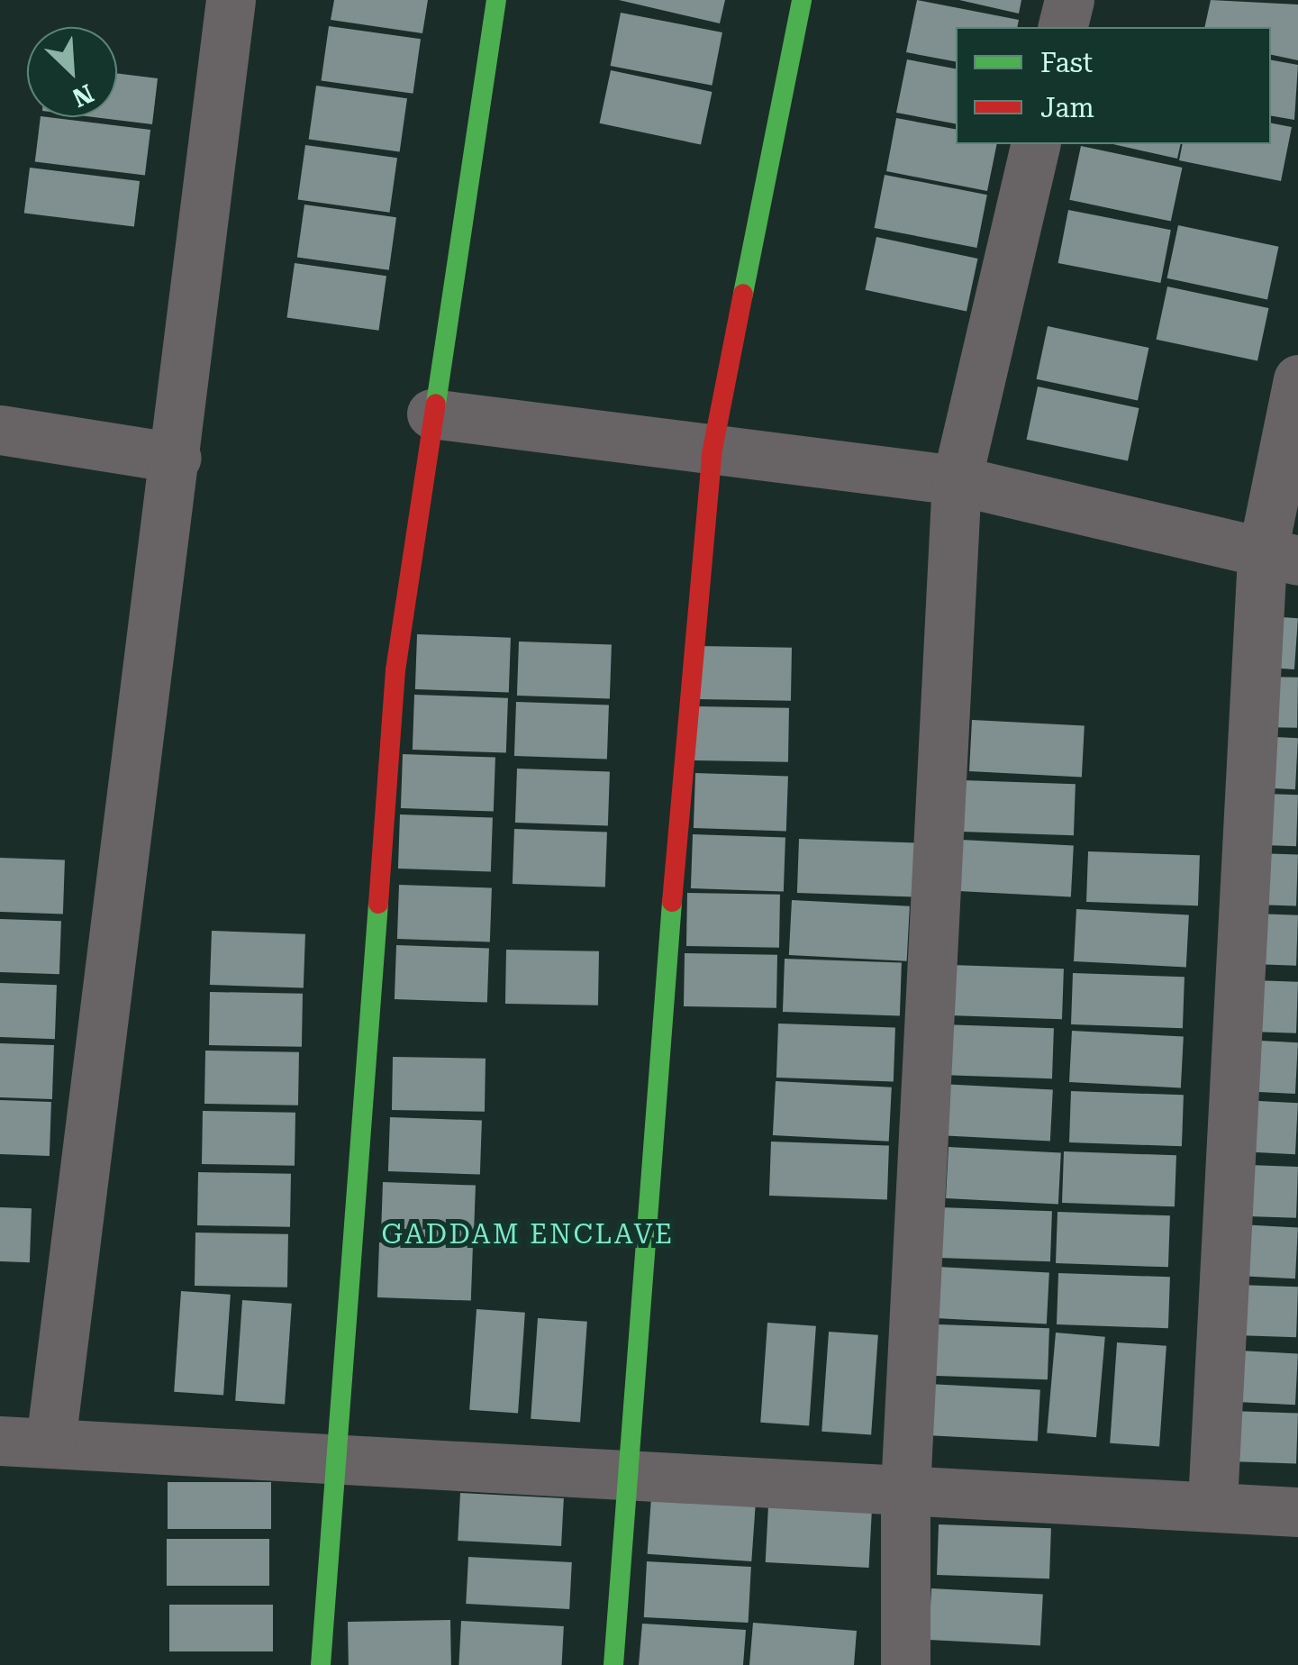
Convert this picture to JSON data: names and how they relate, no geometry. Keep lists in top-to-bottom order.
{
  "districts": ["GADDAM ENCLAVE"],
  "legend": ["Fast", "Jam"],
  "north": "bottom right"
}
